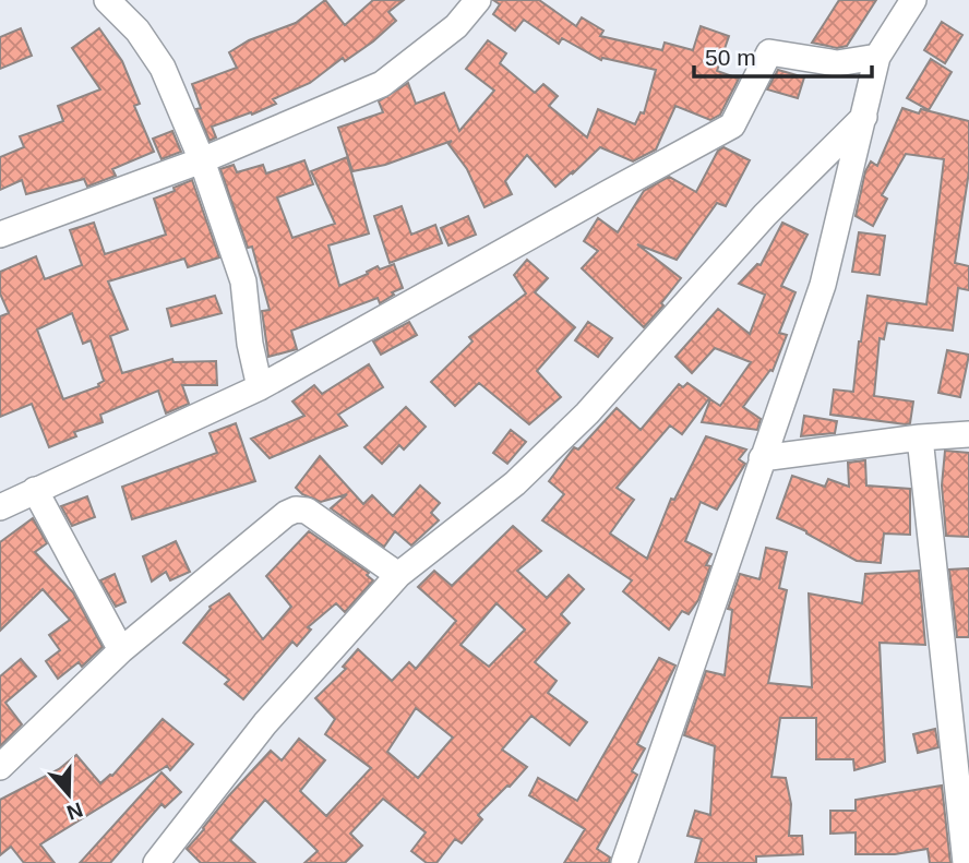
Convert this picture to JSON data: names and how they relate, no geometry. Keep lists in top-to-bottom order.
{
  "scale_bar": "50 m",
  "north": "bottom"
}
